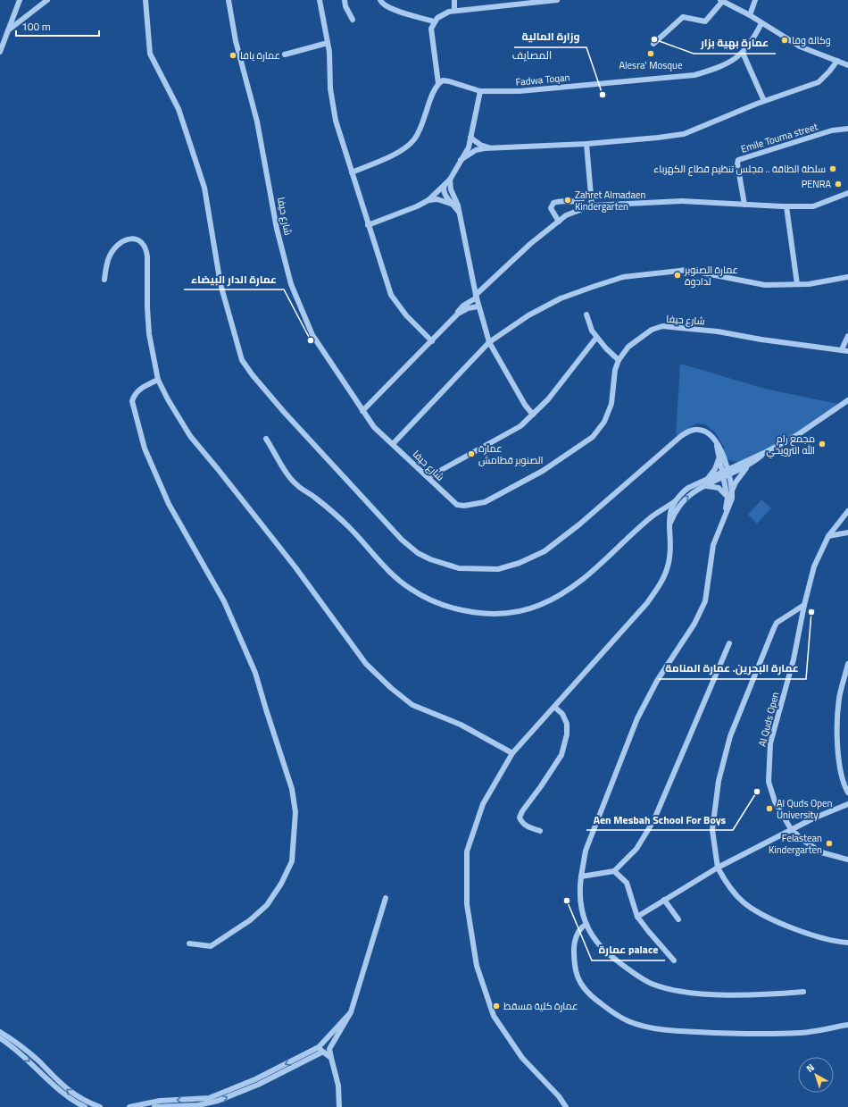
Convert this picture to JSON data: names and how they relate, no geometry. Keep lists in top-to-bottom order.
{
  "streets": {
    "street": [
      "Fadwa Toqan",
      "Emile Touma street",
      "شارع حيفا",
      "Al Quds Open"
    ]
  },
  "districts": ["المصايف"],
  "places": [
    "عمارة بهية بزار",
    "وكالة وفا",
    "Alesra' Mosque",
    "عمارة يافا",
    "وزارة المالية",
    "سلطة الطاقة .. مجلس تنظيم قطاع الكهرباء",
    "PENRA",
    "Zahret Almadaen Kindergarten",
    "عمارة الصنوبر لدادوة",
    "عمارة الدار البيضاء",
    "مجمع رام الله الترويحي",
    "عمارة الصنوبر قطامش",
    "عمارة البحرين. عمارة المنامة",
    "Aen Mesbah School For Boys",
    "Al Quds Open University",
    "Felastean Kindergarten",
    "عمارة palace",
    "عمارة كلية مسقط"
  ],
  "scale_bar": "100 m",
  "north": "top left"
}
